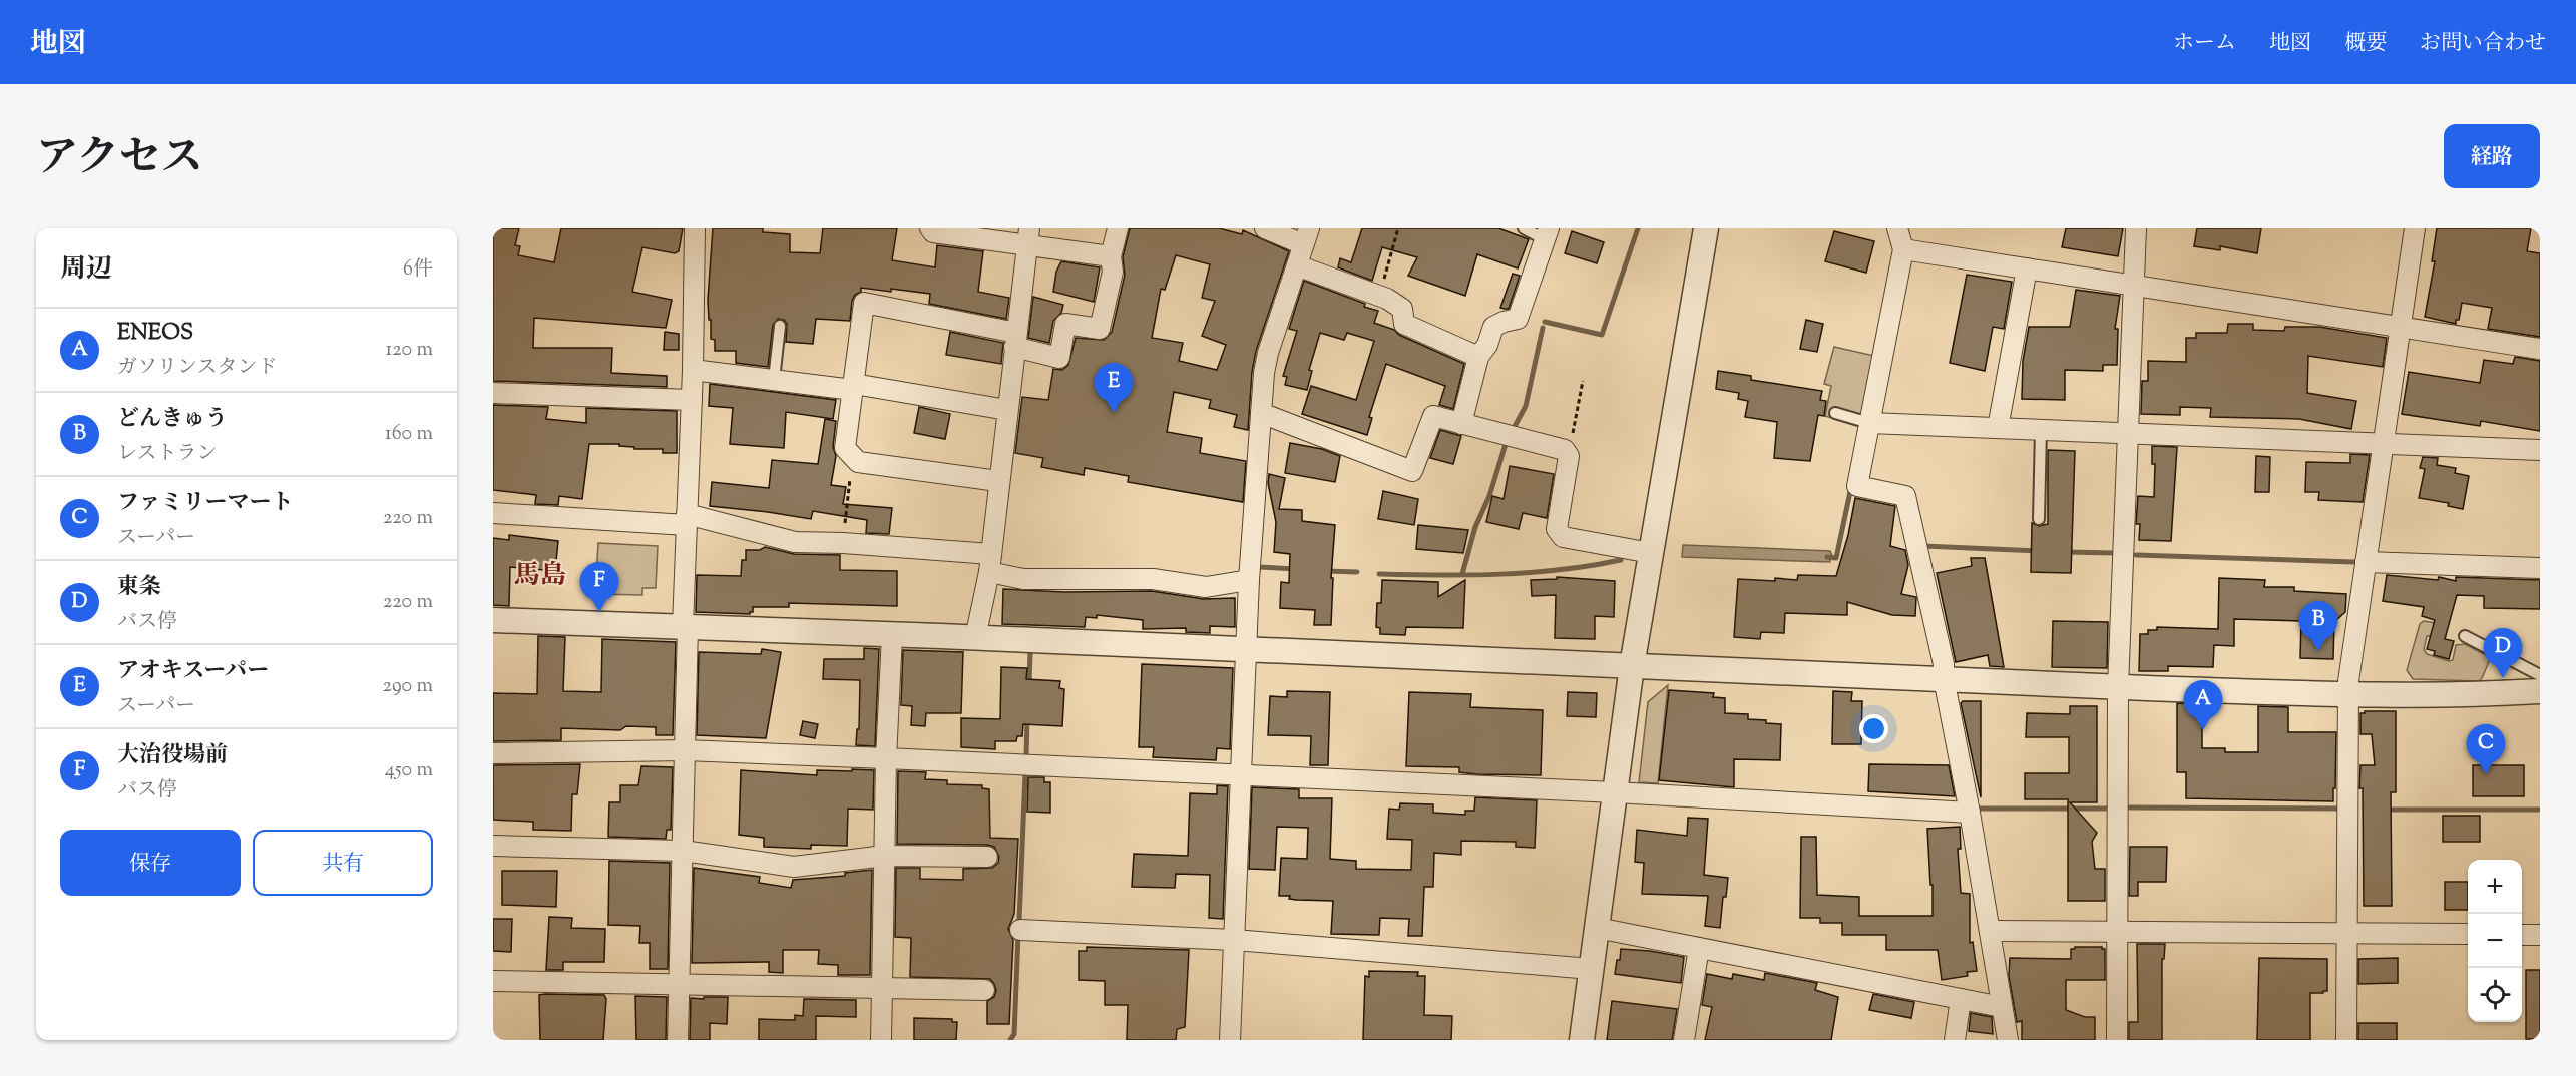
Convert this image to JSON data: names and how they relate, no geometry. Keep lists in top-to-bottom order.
{
  "districts": ["馬島"],
  "page": {
    "header": "地図",
    "nav": [
      "ホーム",
      "地図",
      "概要",
      "お問い合わせ"
    ],
    "title": "アクセス",
    "buttons": [
      "経路",
      ["保存", "共有"]
    ],
    "heading": ["周辺", "6件"],
    "list": [
      {
        "mark": "A",
        "name": "ENEOS",
        "note": "ガソリンスタンド",
        "value": "120 m"
      },
      {
        "mark": "B",
        "name": "どんきゅう",
        "note": "レストラン",
        "value": "160 m"
      },
      {
        "mark": "C",
        "name": "ファミリーマート",
        "note": "スーパー",
        "value": "220 m"
      },
      {
        "mark": "D",
        "name": "東条",
        "note": "バス停",
        "value": "220 m"
      },
      {
        "mark": "E",
        "name": "アオキスーパー",
        "note": "スーパー",
        "value": "290 m"
      },
      {
        "mark": "F",
        "name": "大治役場前",
        "note": "バス停",
        "value": "450 m"
      }
    ],
    "pins": [
      "E",
      "F",
      "B",
      "D",
      "A",
      "C"
    ],
    "map_buttons": ["+", "−"]
  }
}
